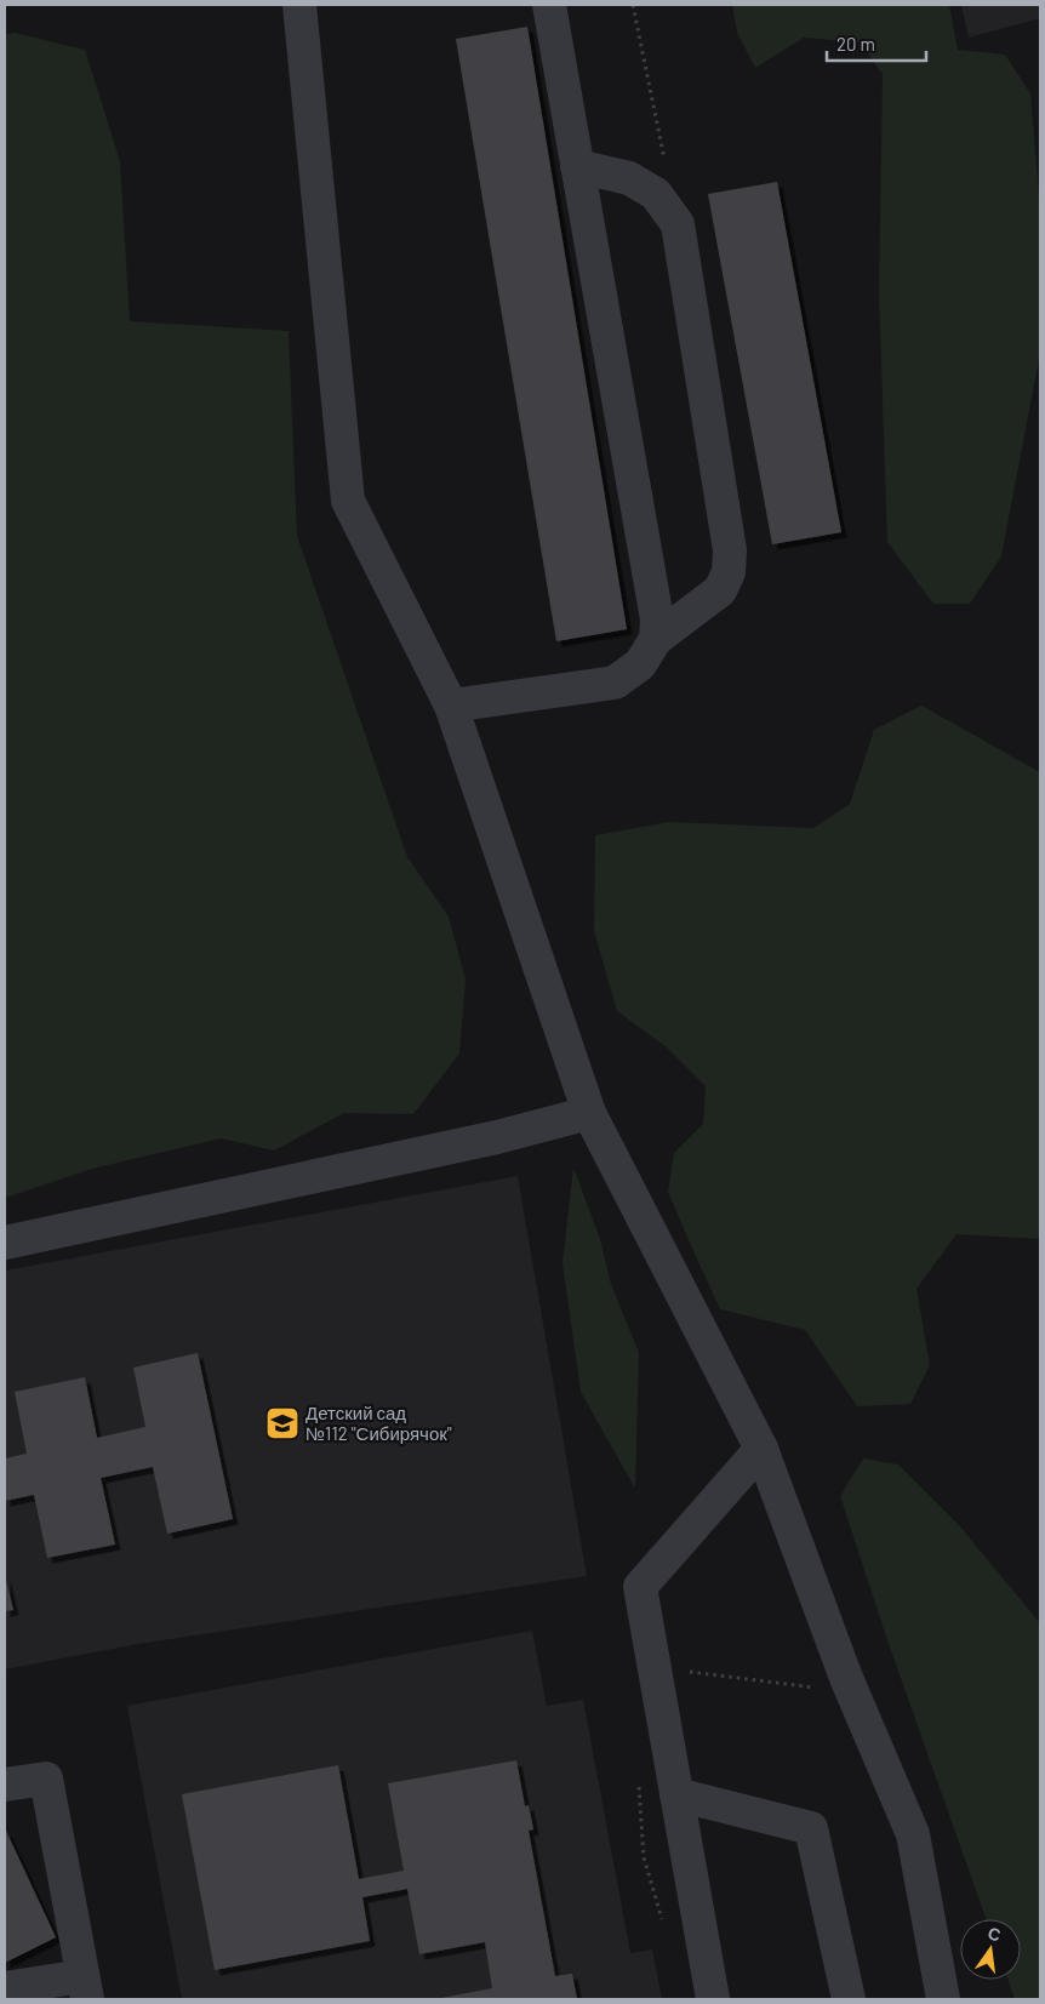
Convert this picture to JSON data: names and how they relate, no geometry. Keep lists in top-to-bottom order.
{
  "places": {
    "school or university": ["Детский сад №112 \"Сибирячок\""]
  },
  "scale_bar": "20 m",
  "north": "top"
}
